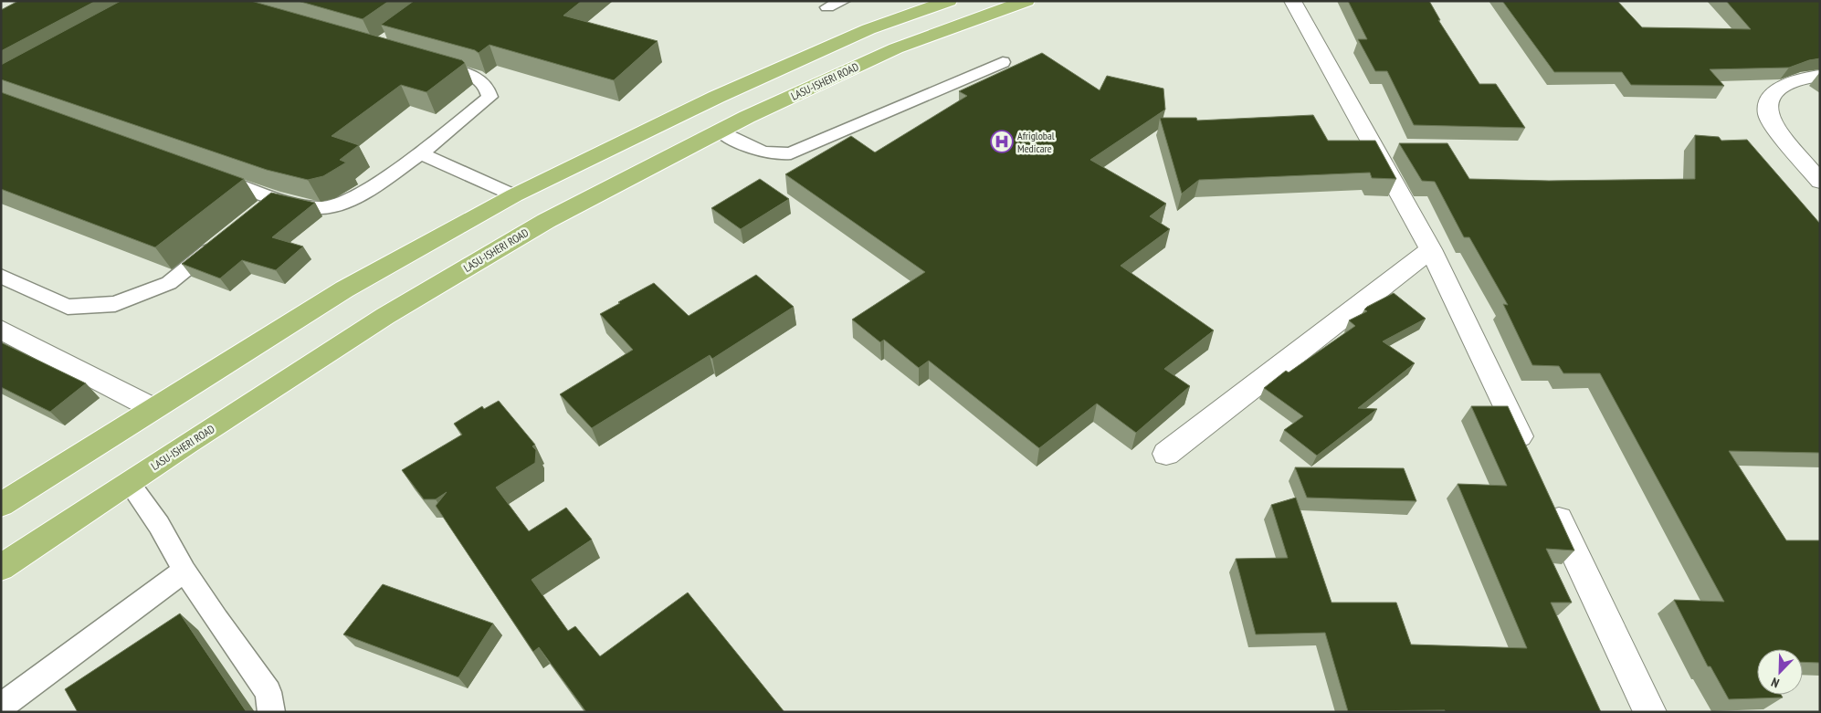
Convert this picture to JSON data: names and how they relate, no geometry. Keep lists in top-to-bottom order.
{
  "streets": {
    "main road": ["LASU-ISHERI ROAD"]
  },
  "places": {
    "hospital": ["Afriglobal Medicare"]
  },
  "north": "bottom left"
}
